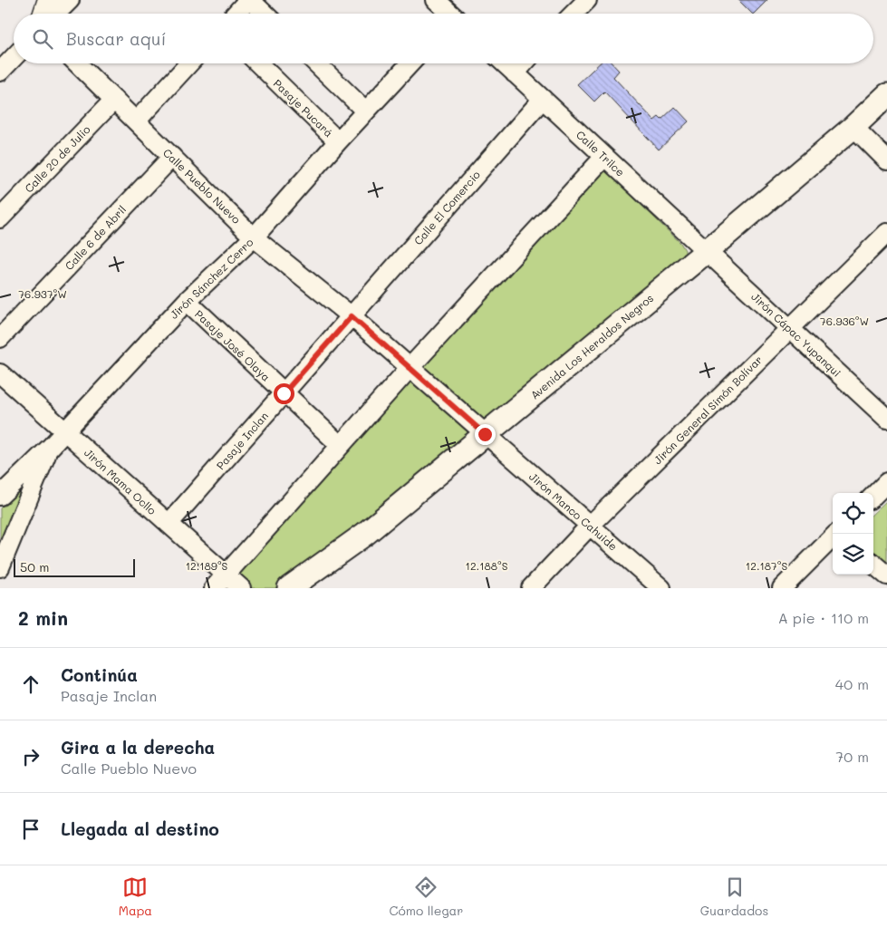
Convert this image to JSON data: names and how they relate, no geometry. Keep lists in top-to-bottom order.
{
  "streets": {
    "street": [
      "Pasaje Pucará",
      "Calle Trilce",
      "Calle 20 de Julio",
      "Calle Pueblo Nuevo",
      "Calle El Comercio",
      "Calle 6 de Abril",
      "Jirón Sánchez Cerro",
      "Jirón Cápac Yupanqui",
      "Pasaje José Olaya",
      "Avenida Los Heraldos Negros",
      "Jirón General Simón Bolívar",
      "Pasaje Inclan",
      "Jirón Mama Ocllo",
      "Jirón Manco Cahuide"
    ]
  },
  "crossings": [
    ["Pasaje Pucará", "Jirón Sánchez Cerro"],
    ["Calle Trilce", "Calle El Comercio"],
    ["Calle Trilce", "Jirón Cápac Yupanqui"],
    ["Calle Trilce", "Avenida Los Heraldos Negros"],
    ["Calle 20 de Julio", "Calle Pueblo Nuevo"],
    ["Calle Pueblo Nuevo", "Calle El Comercio"],
    ["Calle Pueblo Nuevo", "Calle 6 de Abril"],
    ["Calle Pueblo Nuevo", "Jirón Sánchez Cerro"],
    ["Calle Pueblo Nuevo", "Avenida Los Heraldos Negros"],
    ["Calle Pueblo Nuevo", "Pasaje Inclan"],
    ["Calle Pueblo Nuevo", "Jirón Manco Cahuide"],
    ["Calle El Comercio", "Pasaje Inclan"],
    ["Jirón Sánchez Cerro", "Pasaje José Olaya"],
    ["Jirón Sánchez Cerro", "Jirón Mama Ocllo"],
    ["Jirón Cápac Yupanqui", "Avenida Los Heraldos Negros"],
    ["Jirón Cápac Yupanqui", "Jirón General Simón Bolívar"],
    ["Pasaje José Olaya", "Pasaje Inclan"],
    ["Avenida Los Heraldos Negros", "Jirón Manco Cahuide"],
    ["Jirón General Simón Bolívar", "Jirón Manco Cahuide"],
    ["Pasaje Inclan", "Jirón Mama Ocllo"]
  ],
  "scale_bar": "50 m",
  "page": {
    "search": "Buscar aquí",
    "scale": "50 m",
    "heading": ["2 min", "A pie · 110 m"],
    "list": [
      ["Continúa", "Pasaje Inclan", "40 m"],
      ["Gira a la derecha", "Calle Pueblo Nuevo", "70 m"],
      "Llegada al destino"
    ],
    "nav": ["Mapa", "Cómo llegar", "Guardados"]
  },
  "coordinates": [
    "76.937°W",
    "76.936°W",
    "12.189°S",
    "12.188°S",
    "12.187°S"
  ]
}
